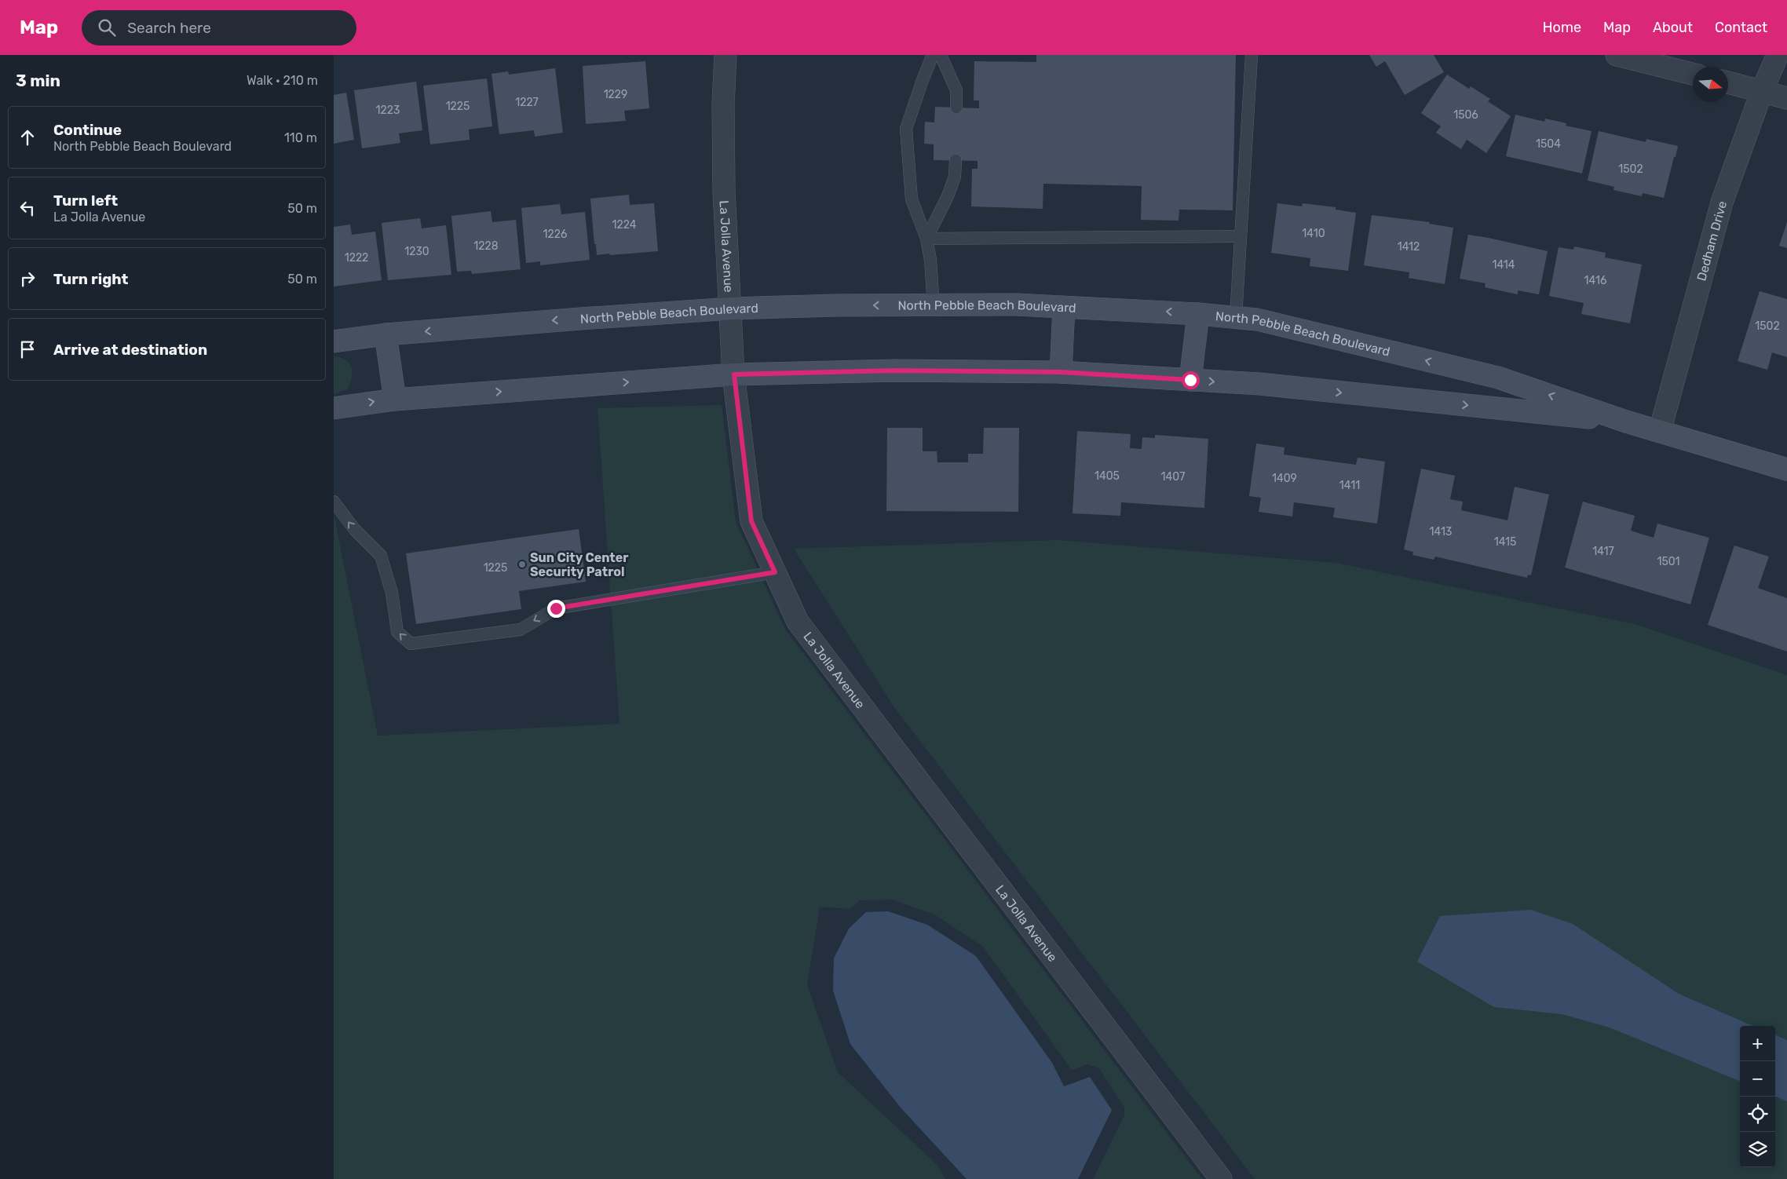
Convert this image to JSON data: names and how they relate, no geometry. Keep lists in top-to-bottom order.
{
  "streets": {
    "street": ["Dedham Drive", "La Jolla Avenue", "North Pebble Beach Boulevard"]
  },
  "crossings": [
    ["Dedham Drive", "North Pebble Beach Boulevard"],
    ["La Jolla Avenue", "North Pebble Beach Boulevard"]
  ],
  "places": ["Sun City Center Security Patrol"],
  "house_numbers": [
    "1229",
    "1227",
    "1225",
    "1223",
    "1506",
    "1504",
    "1502",
    "1224",
    "1410",
    "1226",
    "1228",
    "1412",
    "1230",
    "1222",
    "1414",
    "1416",
    "1502",
    "1405",
    "1407",
    "1409",
    "1411",
    "1413",
    "1415",
    "1417",
    "1501",
    "1225"
  ],
  "north": "right",
  "page": {
    "header": "Map",
    "search": "Search here",
    "nav": [
      "Home",
      "Map",
      "About",
      "Contact"
    ],
    "heading": ["3 min", "Walk · 210 m"],
    "list": [
      ["Continue", "North Pebble Beach Boulevard", "110 m"],
      ["Turn left", "La Jolla Avenue", "50 m"],
      ["Turn right", "50 m"],
      "Arrive at destination"
    ],
    "map_buttons": ["+", "−"]
  }
}
